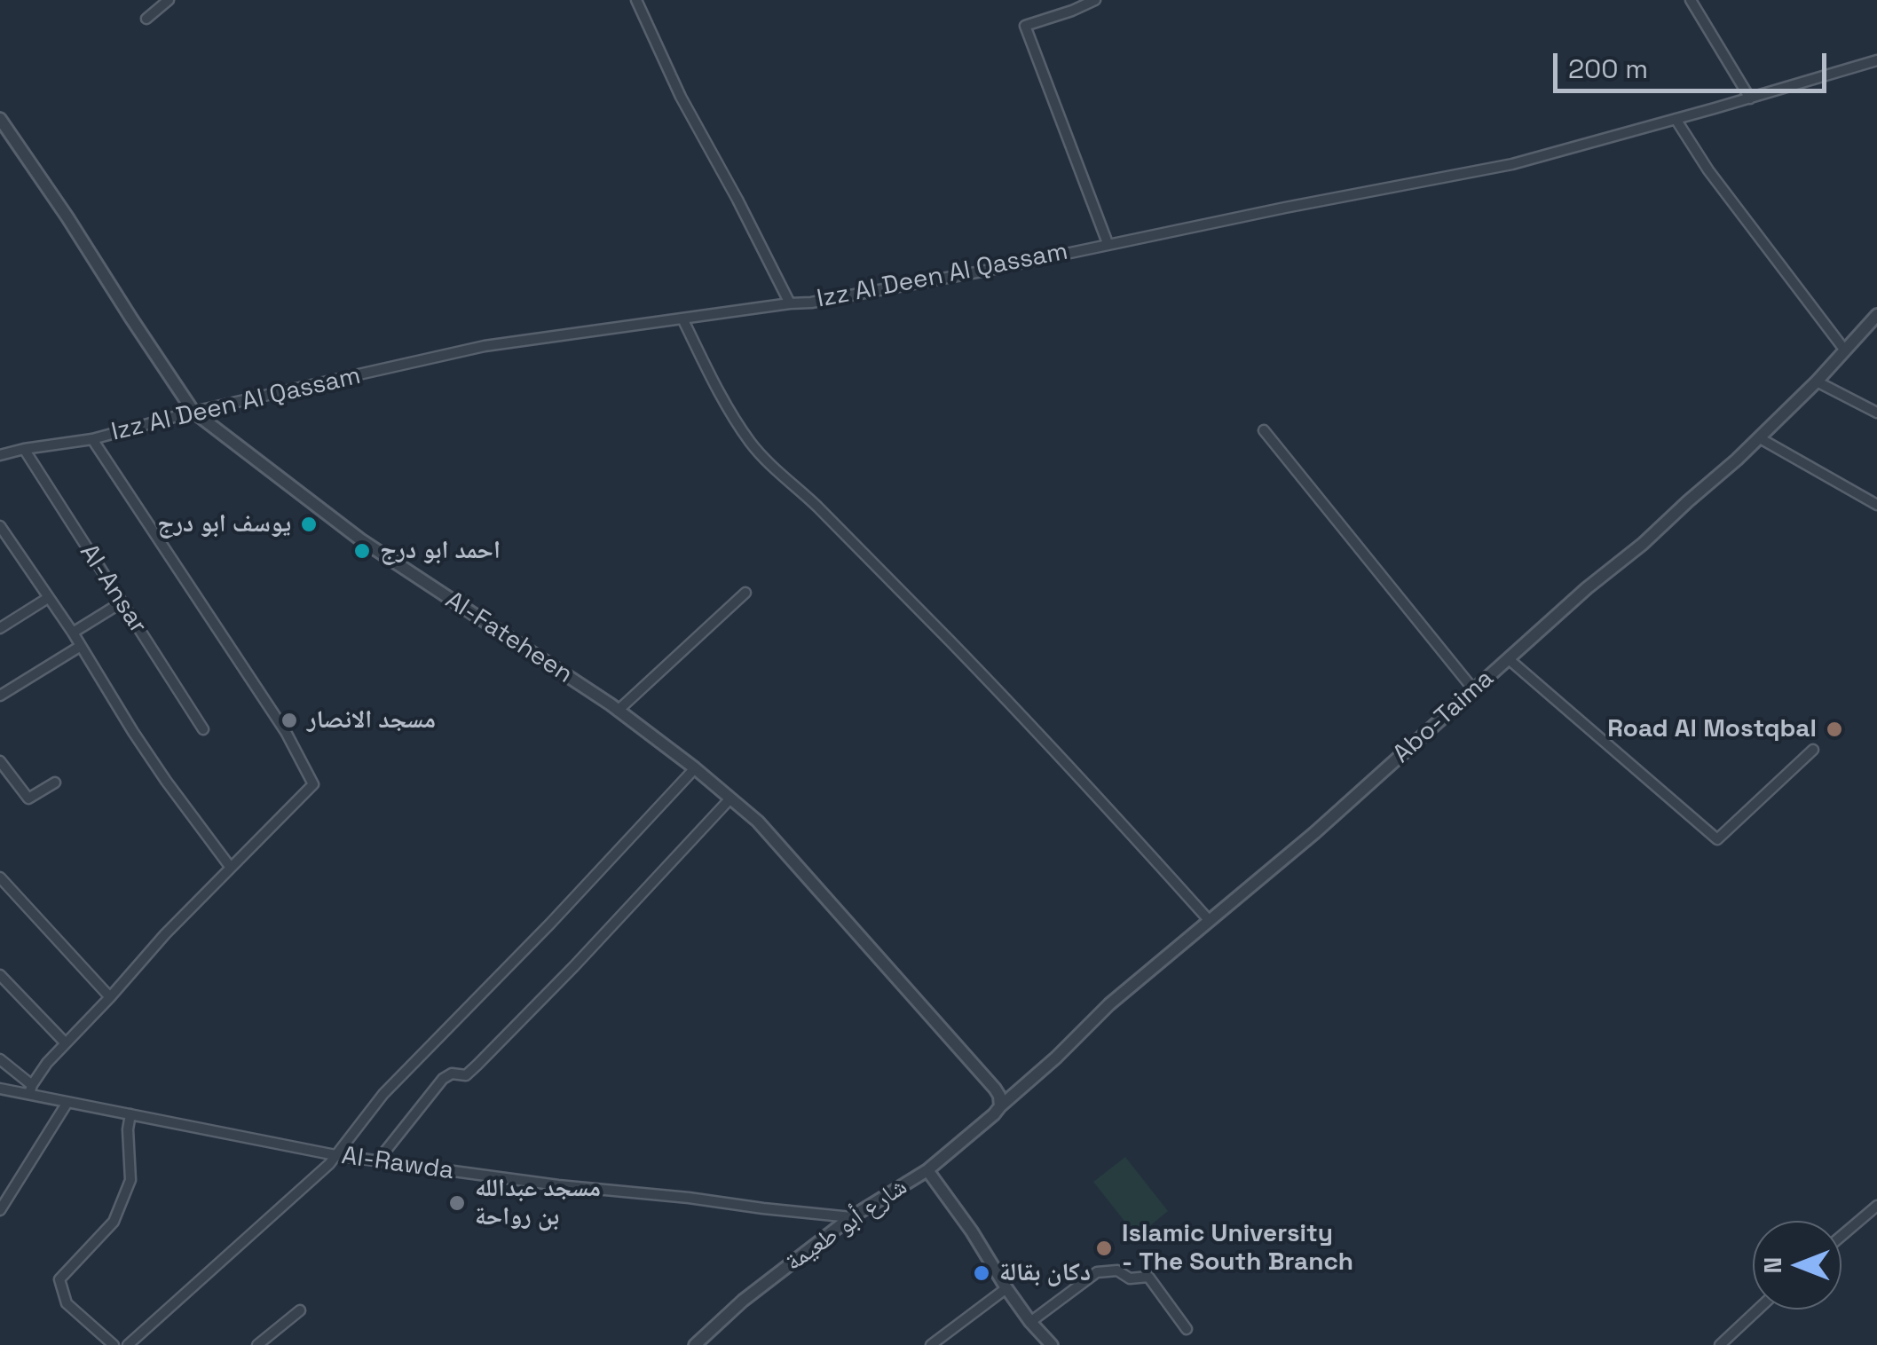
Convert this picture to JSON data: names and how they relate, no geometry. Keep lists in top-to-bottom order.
{
  "streets": {
    "street": [
      "Izz Al Deen Al Qassam",
      "Al-Ansar",
      "Al-Fateheen",
      "Abo-Taima",
      "Al-Rawda",
      "شارع أبو طعيمة"
    ]
  },
  "crossings": [
    ["Izz Al Deen Al Qassam", "Al-Ansar"],
    ["Izz Al Deen Al Qassam", "Al-Fateheen"],
    ["Al-Fateheen", "Abo-Taima"],
    ["Al-Fateheen", "شارع أبو طعيمة"],
    ["Abo-Taima", "شارع أبو طعيمة"],
    ["Al-Rawda", "شارع أبو طعيمة"]
  ],
  "places": [
    "يوسف ابو درج",
    "احمد ابو درج",
    "مسجد الانصار",
    "Road Al Mostqbal",
    "مسجد عبدالله بن رواحة",
    "Islamic University - The South Branch",
    "دكان بقالة"
  ],
  "scale_bar": "200 m",
  "north": "left"
}
